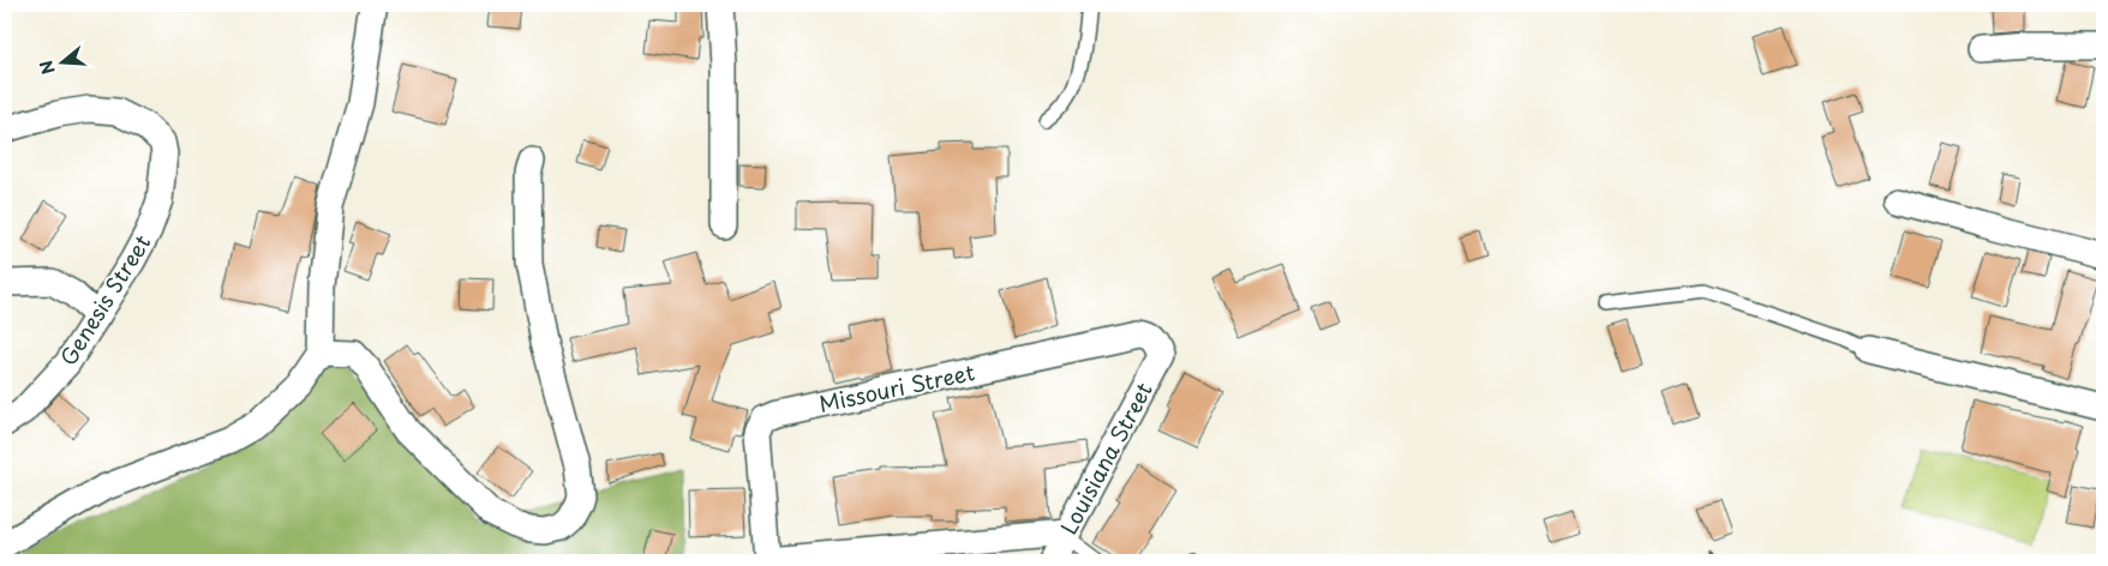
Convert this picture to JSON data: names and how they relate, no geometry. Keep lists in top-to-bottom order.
{
  "streets": {
    "street": ["Genesis Street", "Missouri Street", "Louisiana Street"]
  },
  "crossings": [
    ["Missouri Street", "Louisiana Street"]
  ],
  "north": "left"
}
